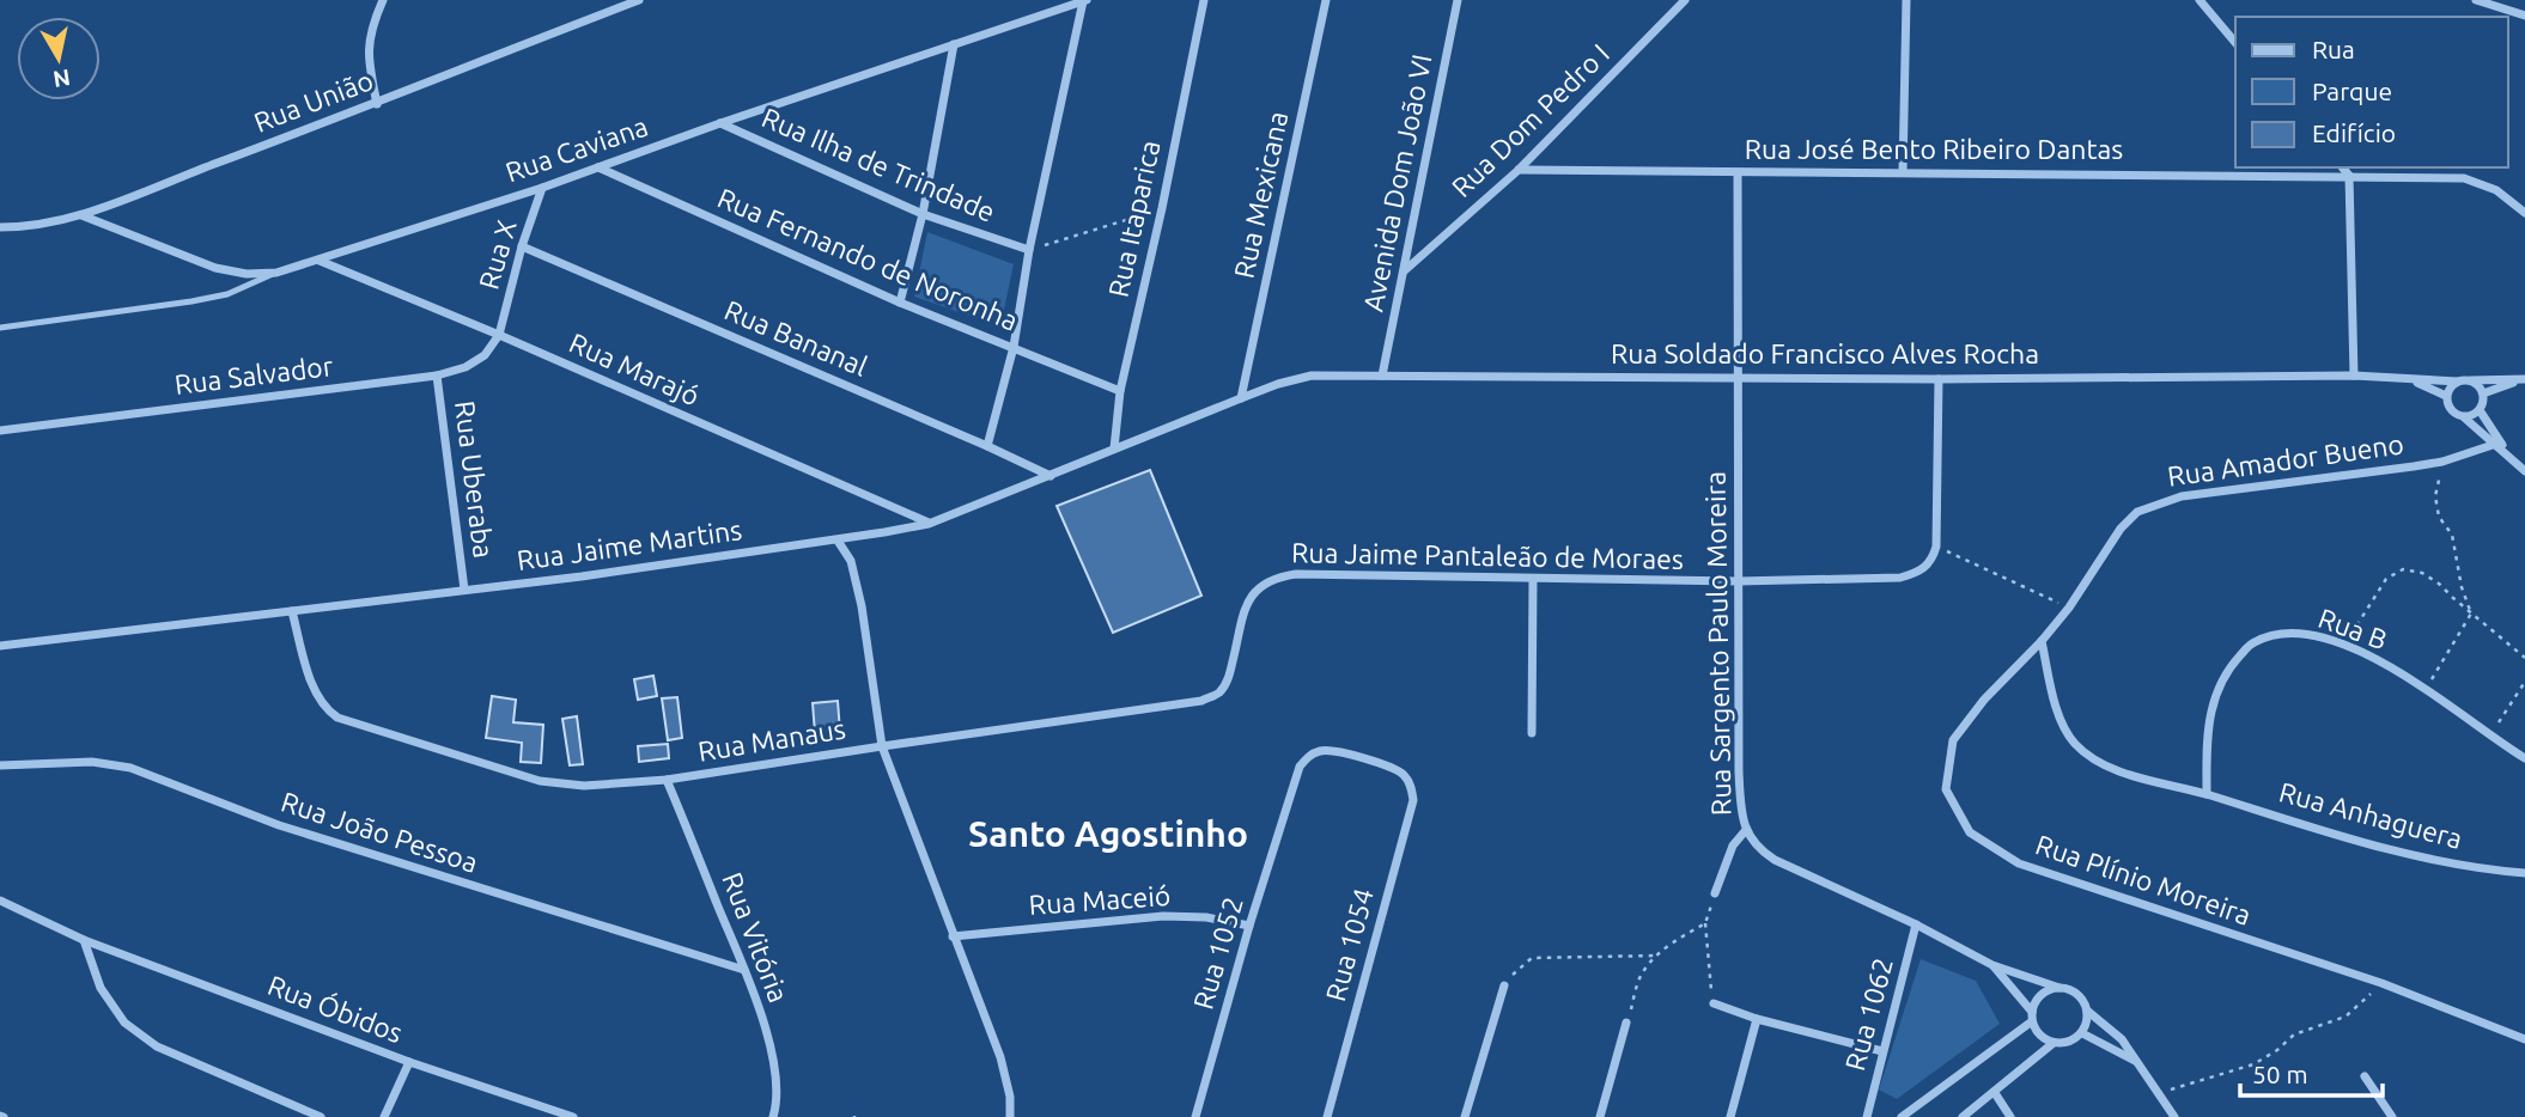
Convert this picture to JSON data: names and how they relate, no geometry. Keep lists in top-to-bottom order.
{
  "streets": {
    "street": [
      "Rua União",
      "Rua Dom Pedro I",
      "Rua Caviana",
      "Rua José Bento Ribeiro Dantas",
      "Rua Ilha de Trindade",
      "Avenida Dom João VI",
      "Rua Mexicana",
      "Rua Itaparica",
      "Rua X",
      "Rua Fernando de Noronha",
      "Rua Bananal",
      "Rua Soldado Francisco Alves Rocha",
      "Rua Marajó",
      "Rua Salvador",
      "Rua Amador Bueno",
      "Rua Uberaba",
      "Rua Jaime Martins",
      "Rua Jaime Pantaleão de Moraes",
      "Rua B",
      "Rua Sargento Paulo Moreira",
      "Rua Manaus",
      "Rua Anhaguera",
      "Rua João Pessoa",
      "Rua Plínio Moreira",
      "Rua Maceió",
      "Rua Vitória",
      "Rua 1054",
      "Rua 1052",
      "Rua Óbidos",
      "Rua 1062"
    ]
  },
  "crossings": [
    ["Rua União", "Rua Caviana"],
    ["Rua Dom Pedro I", "Rua José Bento Ribeiro Dantas"],
    ["Rua Dom Pedro I", "Avenida Dom João VI"],
    ["Rua Caviana", "Rua Ilha de Trindade"],
    ["Rua Caviana", "Rua X"],
    ["Rua Caviana", "Rua Fernando de Noronha"],
    ["Rua Caviana", "Rua Marajó"],
    ["Rua José Bento Ribeiro Dantas", "Rua Sargento Paulo Moreira"],
    ["Avenida Dom João VI", "Rua Soldado Francisco Alves Rocha"],
    ["Rua Mexicana", "Rua Soldado Francisco Alves Rocha"],
    ["Rua Mexicana", "Rua Jaime Martins"],
    ["Rua Itaparica", "Rua Fernando de Noronha"],
    ["Rua Itaparica", "Rua Jaime Martins"],
    ["Rua X", "Rua Bananal"],
    ["Rua X", "Rua Marajó"],
    ["Rua X", "Rua Salvador"],
    ["Rua Bananal", "Rua Jaime Martins"],
    ["Rua Soldado Francisco Alves Rocha", "Rua Jaime Martins"],
    ["Rua Soldado Francisco Alves Rocha", "Rua Sargento Paulo Moreira"],
    ["Rua Marajó", "Rua Salvador"],
    ["Rua Marajó", "Rua Jaime Martins"],
    ["Rua Salvador", "Rua Uberaba"],
    ["Rua Amador Bueno", "Rua Plínio Moreira"],
    ["Rua Uberaba", "Rua Jaime Martins"],
    ["Rua Jaime Martins", "Rua Manaus"],
    ["Rua Jaime Pantaleão de Moraes", "Rua Sargento Paulo Moreira"],
    ["Rua Jaime Pantaleão de Moraes", "Rua Manaus"],
    ["Rua B", "Rua Anhaguera"],
    ["Rua Sargento Paulo Moreira", "Rua 1062"],
    ["Rua Manaus", "Rua Vitória"],
    ["Rua João Pessoa", "Rua Vitória"],
    ["Rua Maceió", "Rua 1052"],
    ["Rua 1054", "Rua 1052"]
  ],
  "districts": ["Santo Agostinho"],
  "legend": ["Rua", "Parque", "Edifício"],
  "scale_bar": "50 m",
  "north": "bottom"
}
